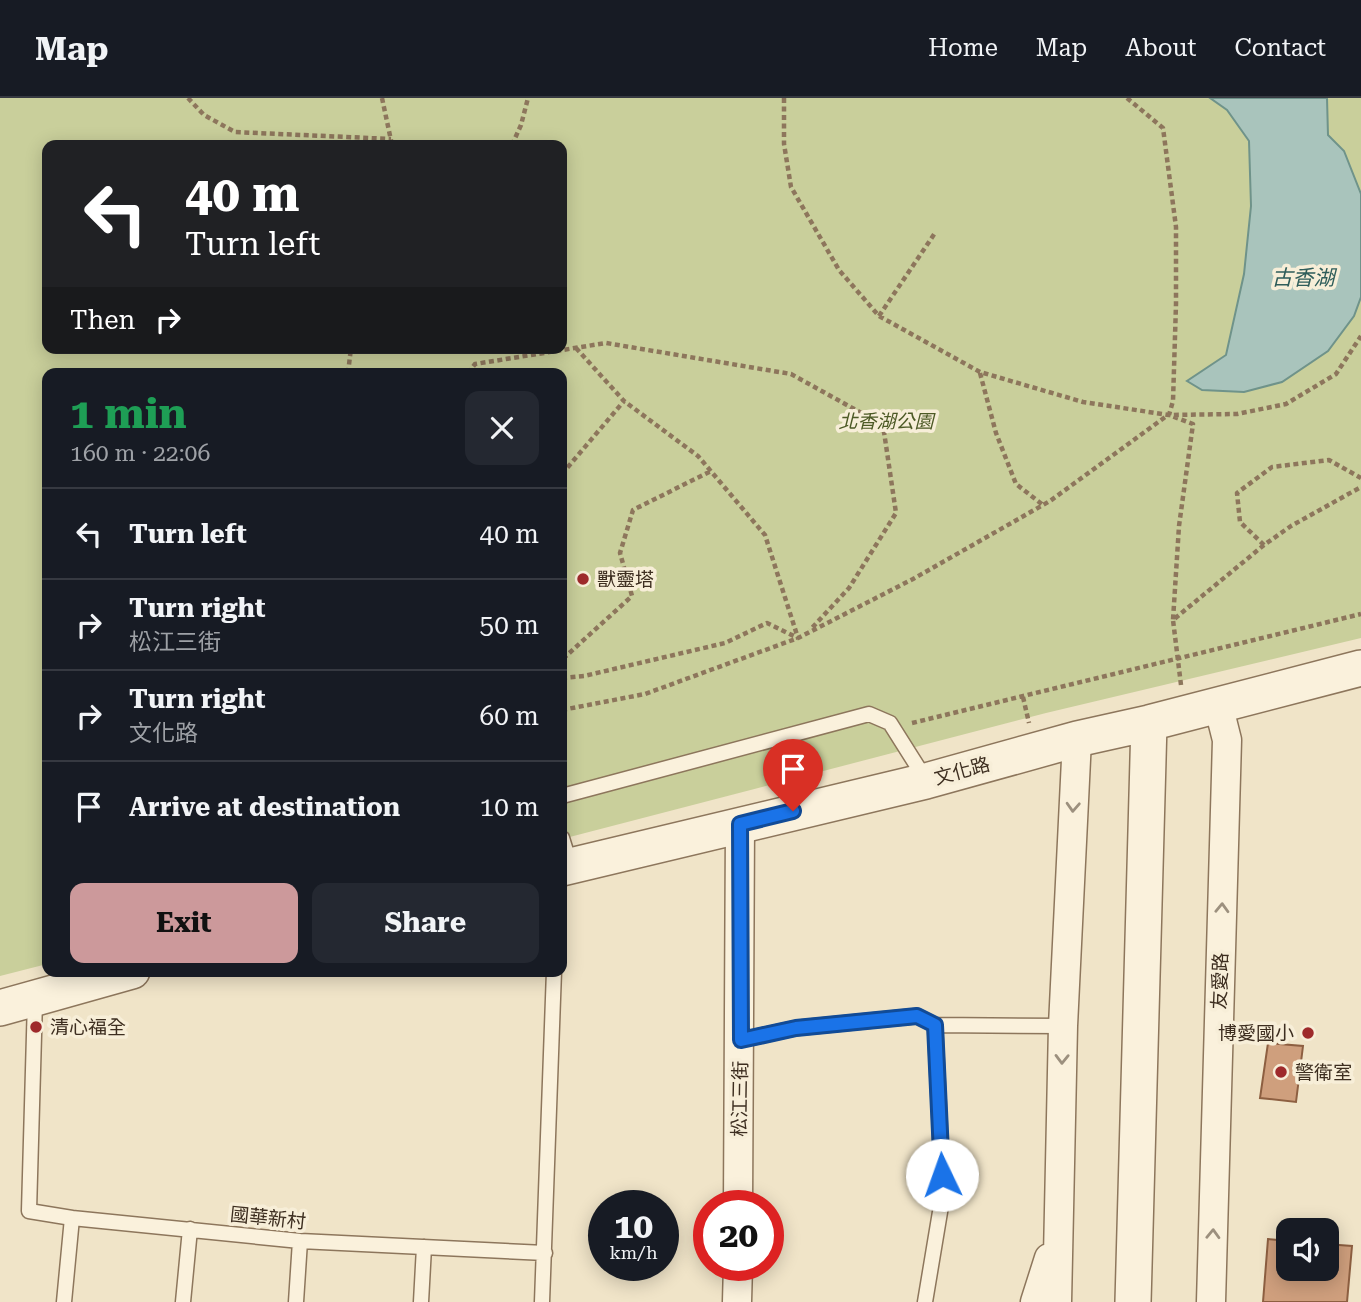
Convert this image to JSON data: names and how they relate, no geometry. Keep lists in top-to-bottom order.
{
  "streets": {
    "street": ["文化路", "友愛路", "松江三街"],
    "lane": ["國華新村"]
  },
  "crossings": [
    ["文化路", "友愛路"],
    ["文化路", "松江三街"]
  ],
  "water": ["古香湖"],
  "parks": ["北香湖公園"],
  "places": [
    "獸靈塔",
    "清心福全",
    "博愛國小",
    "警衛室"
  ],
  "page": {
    "header": "Map",
    "nav": [
      "Home",
      "Map",
      "About",
      "Contact"
    ],
    "turn": ["40 m", "Turn left"],
    "then": "Then",
    "heading": ["1 min", "160 m · 22:06"],
    "list": [
      {
        "name": "Turn left",
        "value": "40 m"
      },
      {
        "name": "Turn right",
        "note": "松江三街",
        "value": "50 m"
      },
      {
        "name": "Turn right",
        "note": "文化路",
        "value": "60 m"
      },
      {
        "name": "Arrive at destination",
        "value": "10 m"
      }
    ],
    "buttons": ["Exit", "Share"],
    "speed": "10 km/h",
    "limit": "20"
  }
}
